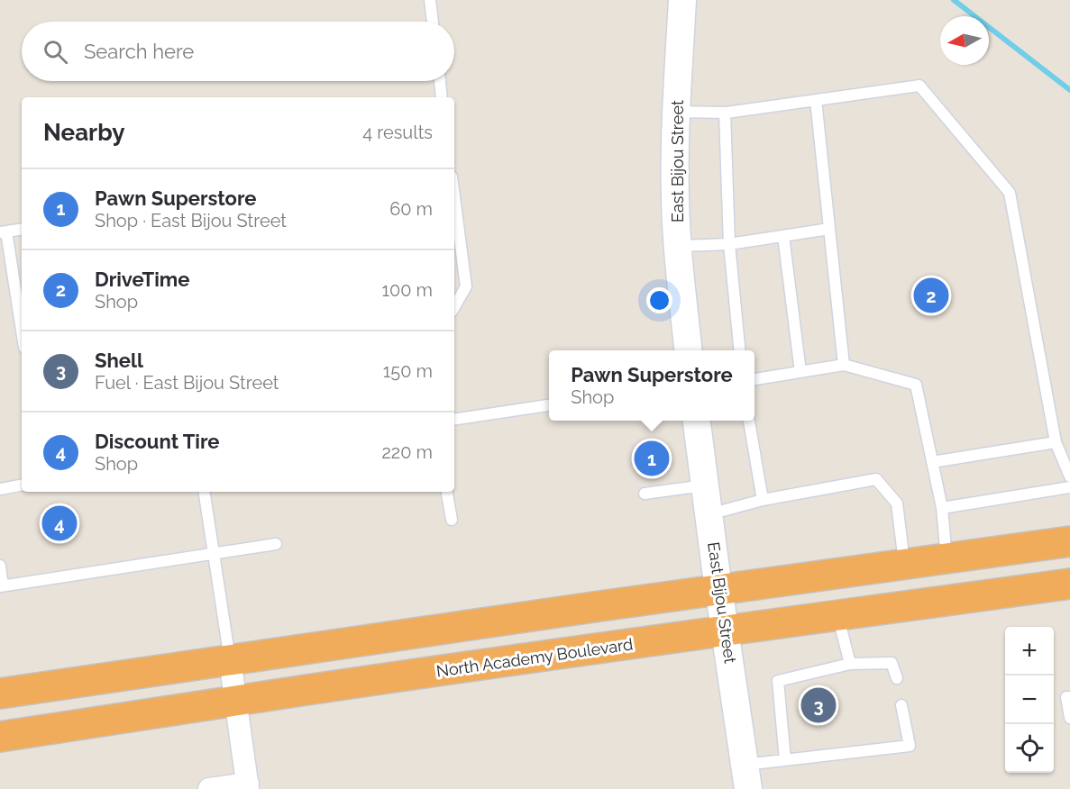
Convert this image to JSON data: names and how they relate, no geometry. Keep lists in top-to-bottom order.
{
  "streets": {
    "highway": ["North Academy Boulevard"],
    "street": ["East Bijou Street"]
  },
  "crossings": [
    ["East Bijou Street", "North Academy Boulevard"]
  ],
  "north": "left",
  "page": {
    "search": "Search here",
    "heading": ["Nearby", "4 results"],
    "list": [
      {
        "mark": "1",
        "name": "Pawn Superstore",
        "note": "Shop · East Bijou Street",
        "value": "60 m"
      },
      {
        "mark": "2",
        "name": "DriveTime",
        "note": "Shop",
        "value": "100 m"
      },
      {
        "mark": "3",
        "name": "Shell",
        "note": "Fuel · East Bijou Street",
        "value": "150 m"
      },
      {
        "mark": "4",
        "name": "Discount Tire",
        "note": "Shop",
        "value": "220 m"
      }
    ],
    "pins": [
      "2",
      "1",
      "4",
      "3"
    ],
    "popup": ["Pawn Superstore", "Shop"],
    "map_buttons": ["+", "−"]
  }
}
